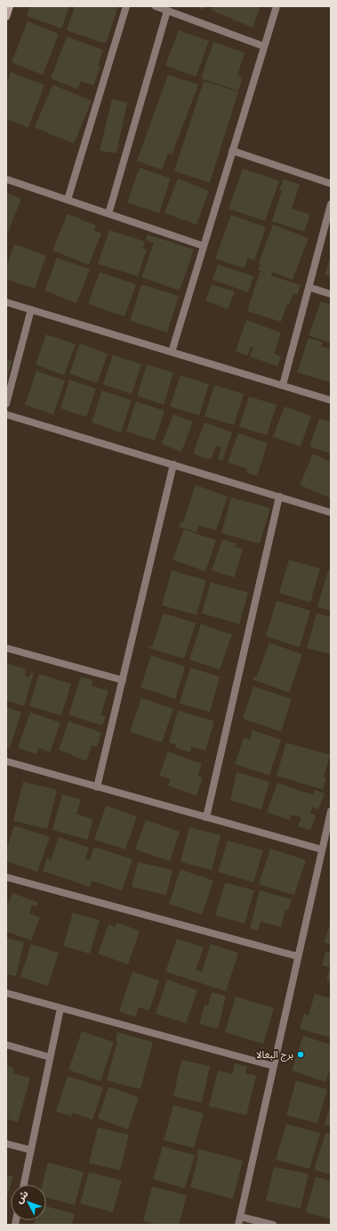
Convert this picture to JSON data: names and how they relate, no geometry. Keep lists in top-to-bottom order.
{
  "places": ["برج البغالا"],
  "north": "top left"
}
